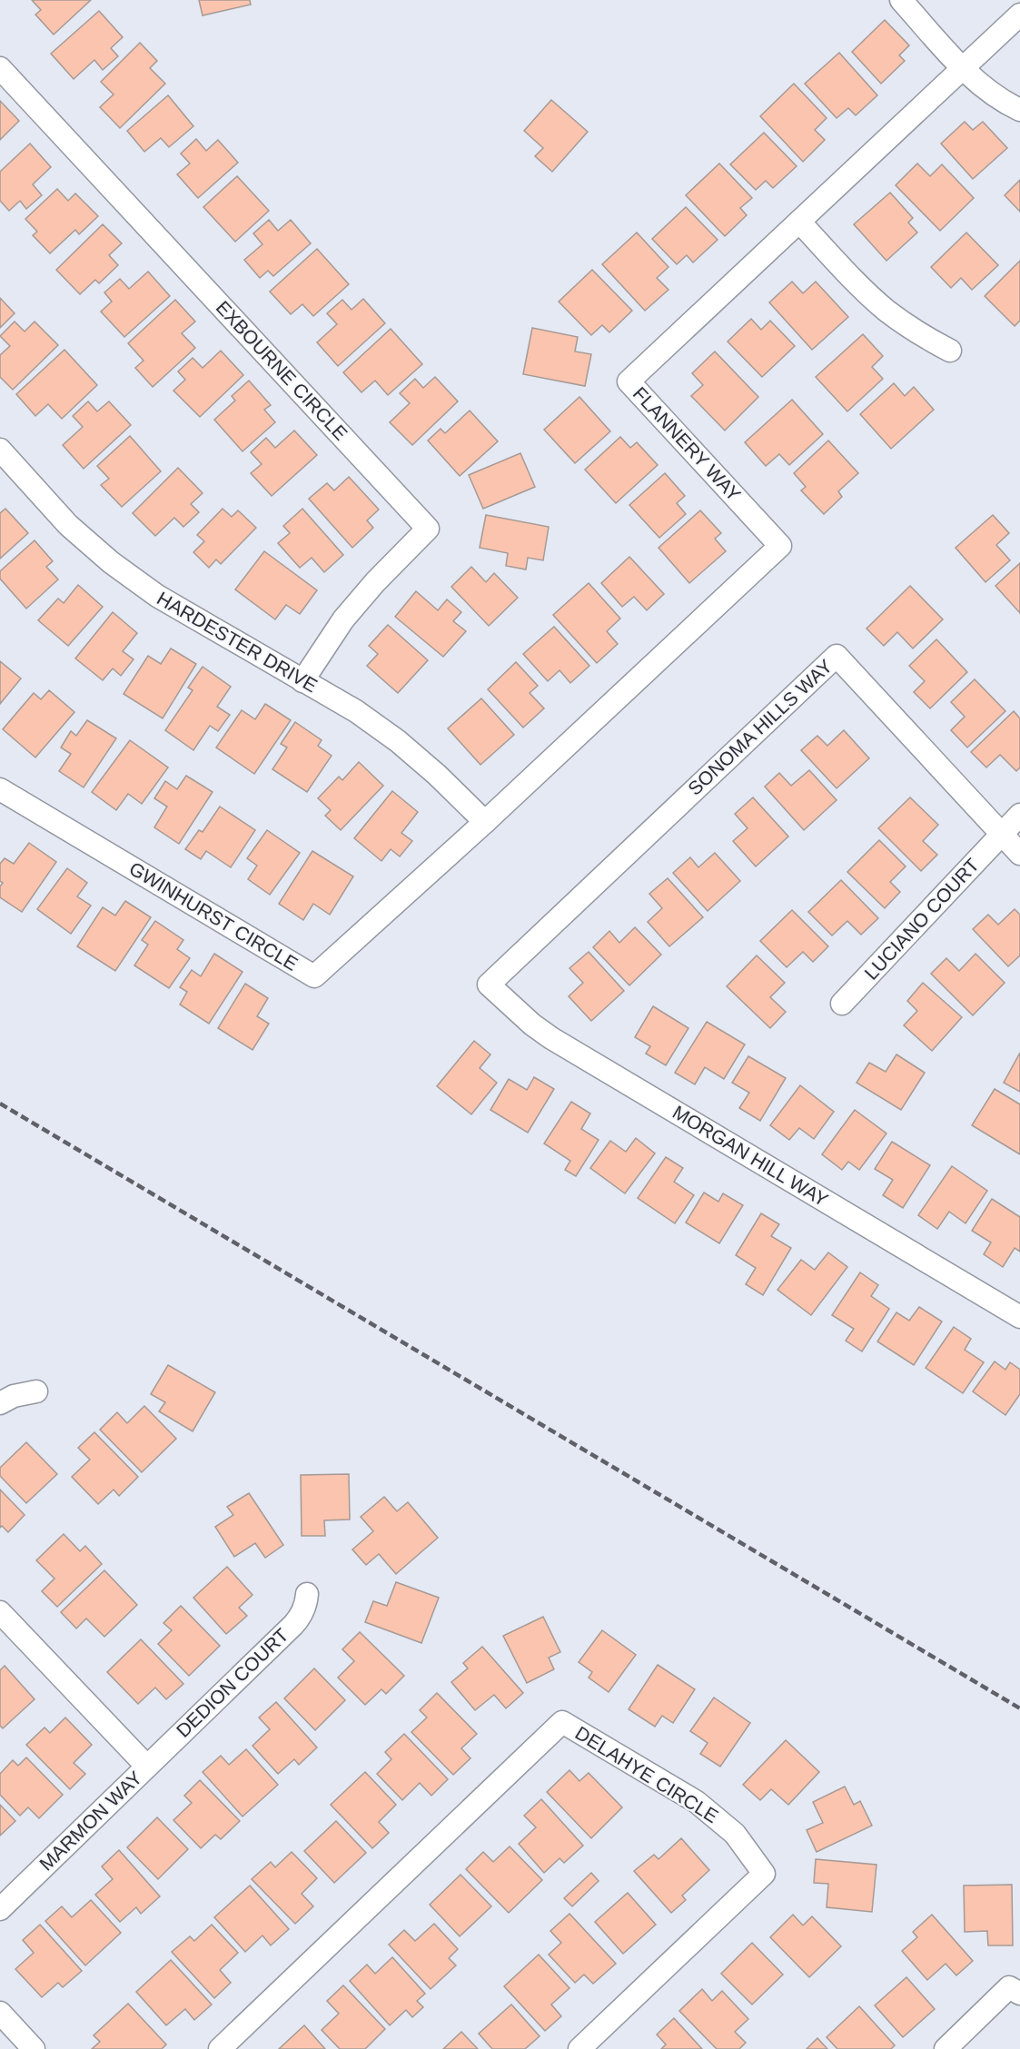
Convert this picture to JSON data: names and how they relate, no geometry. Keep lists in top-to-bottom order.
{
  "streets": {
    "street": [
      "EXBOURNE CIRCLE",
      "FLANNERY WAY",
      "HARDESTER DRIVE",
      "SONOMA HILLS WAY",
      "GWINHURST CIRCLE",
      "LUCIANO COURT",
      "MORGAN HILL WAY",
      "DEDION COURT",
      "DELAHYE CIRCLE",
      "MARMON WAY"
    ]
  },
  "crossings": [
    ["EXBOURNE CIRCLE", "HARDESTER DRIVE"],
    ["FLANNERY WAY", "HARDESTER DRIVE"],
    ["FLANNERY WAY", "GWINHURST CIRCLE"],
    ["HARDESTER DRIVE", "GWINHURST CIRCLE"],
    ["SONOMA HILLS WAY", "LUCIANO COURT"],
    ["SONOMA HILLS WAY", "MORGAN HILL WAY"],
    ["DEDION COURT", "MARMON WAY"]
  ]
}
